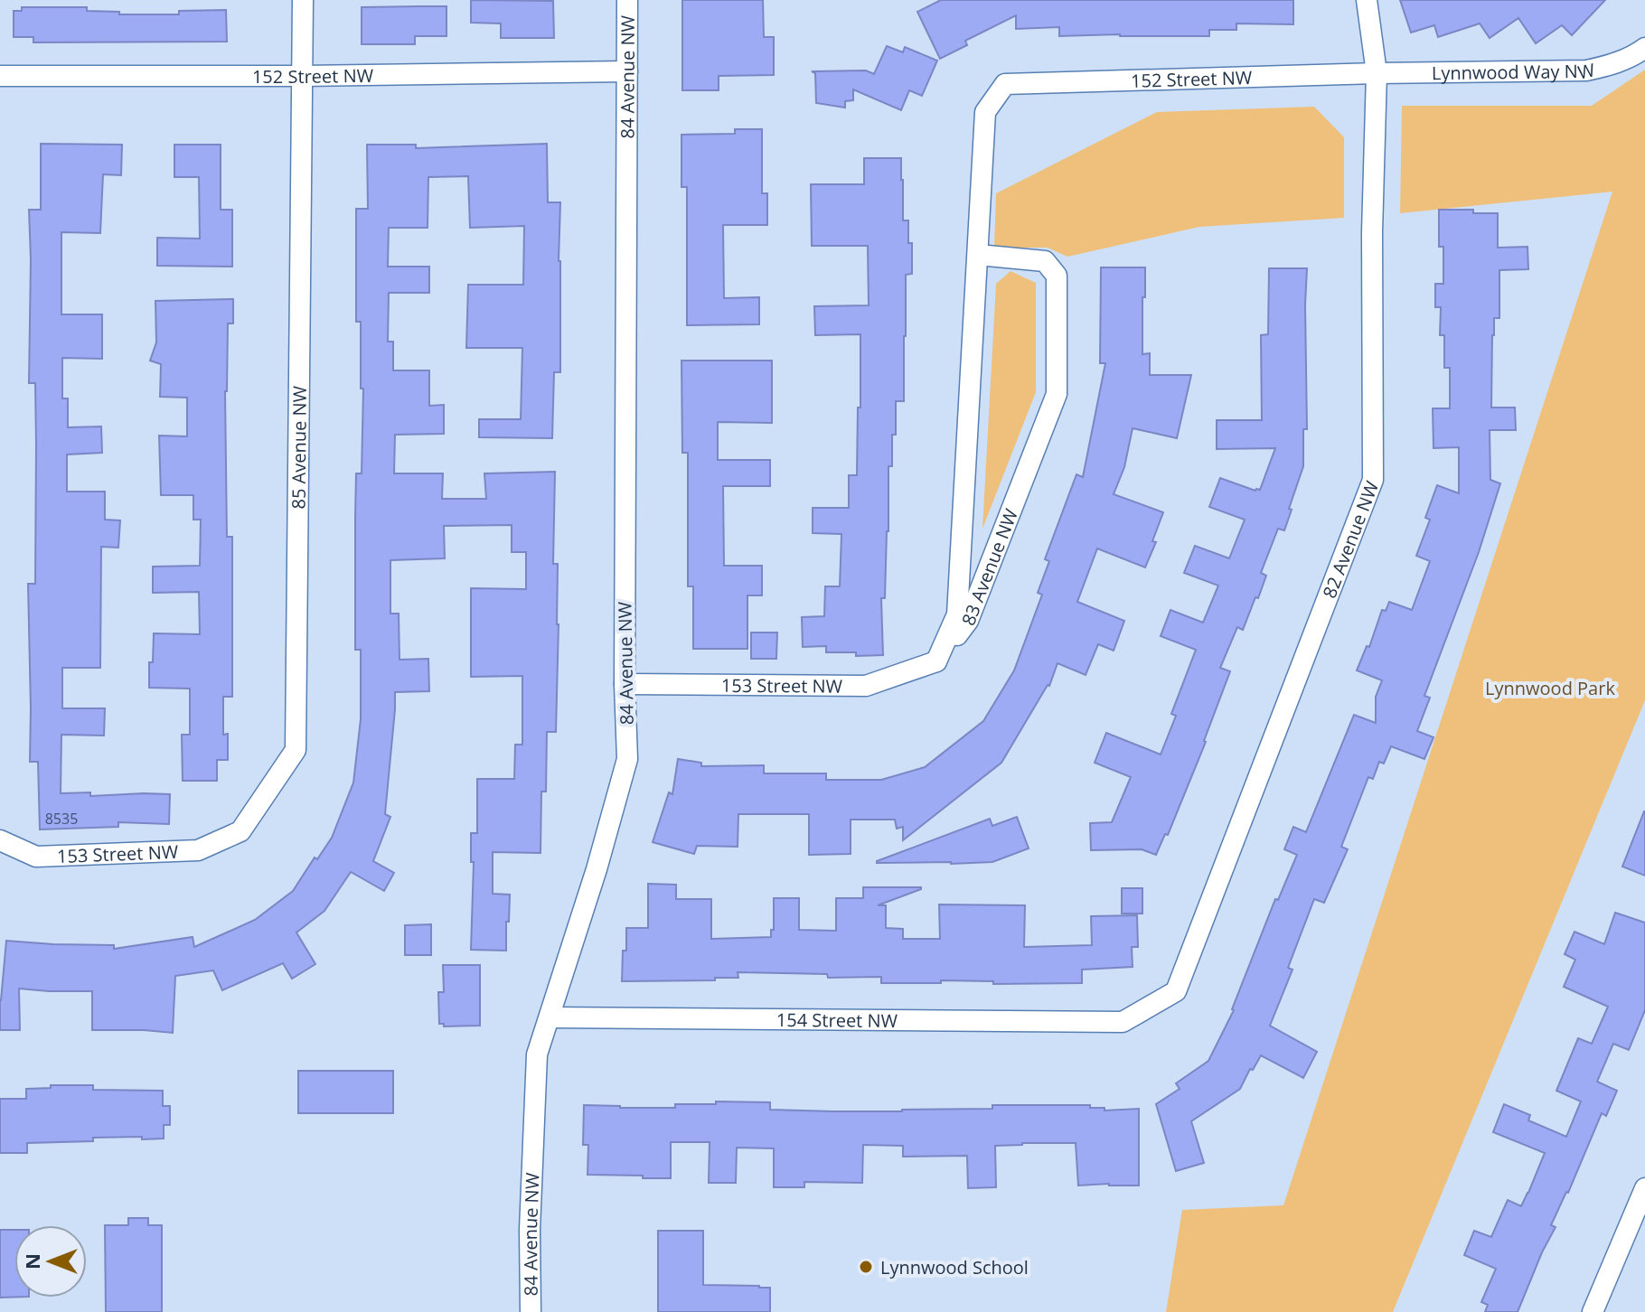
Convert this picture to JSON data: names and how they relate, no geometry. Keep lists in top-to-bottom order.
{
  "streets": {
    "street": [
      "Lynnwood Way NW",
      "152 Street NW",
      "84 Avenue NW",
      "85 Avenue NW",
      "82 Avenue NW",
      "83 Avenue NW",
      "153 Street NW",
      "154 Street NW"
    ]
  },
  "crossings": [
    ["Lynnwood Way NW", "152 Street NW"],
    ["Lynnwood Way NW", "82 Avenue NW"],
    ["152 Street NW", "84 Avenue NW"],
    ["152 Street NW", "85 Avenue NW"],
    ["152 Street NW", "82 Avenue NW"],
    ["152 Street NW", "83 Avenue NW"],
    ["84 Avenue NW", "153 Street NW"],
    ["84 Avenue NW", "154 Street NW"],
    ["85 Avenue NW", "153 Street NW"],
    ["82 Avenue NW", "154 Street NW"],
    ["83 Avenue NW", "153 Street NW"]
  ],
  "parks": ["Lynnwood Park"],
  "places": ["Lynnwood School"],
  "house_numbers": ["8535"],
  "north": "left"
}
